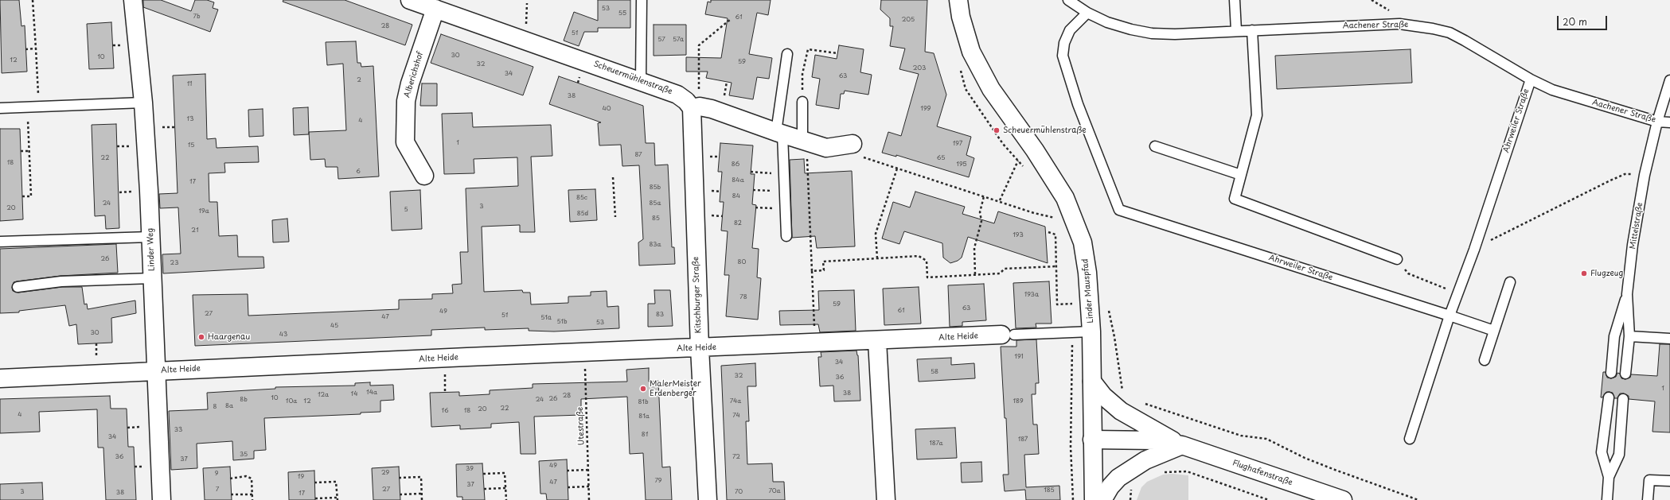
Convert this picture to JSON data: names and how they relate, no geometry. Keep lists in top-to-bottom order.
{
  "streets": {
    "street": [
      "Alberichshof",
      "Scheuermühlenstraße",
      "Linder Weg",
      "Linder Mauspfad",
      "Kitschburger Straße",
      "Alte Heide",
      "Flughafenstraße"
    ],
    "lane": ["Aachener Straße", "Ahrweiler Straße", "Mittelstraße"],
    "path": ["Utestraße"]
  },
  "crossings": [
    ["Aachener Straße", "Ahrweiler Straße"],
    ["Aachener Straße", "Mittelstraße"],
    ["Alberichshof", "Scheuermühlenstraße"],
    ["Scheuermühlenstraße", "Kitschburger Straße"],
    ["Linder Weg", "Alte Heide"],
    ["Linder Mauspfad", "Flughafenstraße"],
    ["Kitschburger Straße", "Alte Heide"],
    ["Alte Heide", "Utestraße"]
  ],
  "places": [
    "Scheuermühlenstraße",
    "Flugzeug",
    "Haargenau",
    "MalerMeister Erdenberger"
  ],
  "house_numbers": [
    "53",
    "55",
    "7b",
    "61",
    "205",
    "28",
    "51",
    "57",
    "57a",
    "30",
    "10",
    "12",
    "59",
    "32",
    "203",
    "34",
    "63",
    "2",
    "11",
    "38",
    "40",
    "199",
    "13",
    "4",
    "1",
    "197",
    "15",
    "87",
    "22",
    "65",
    "18",
    "86",
    "195",
    "6",
    "84a",
    "17",
    "85b",
    "84",
    "85c",
    "24",
    "85a",
    "3",
    "20",
    "5",
    "19a",
    "85d",
    "85",
    "82",
    "21",
    "193",
    "83a",
    "26",
    "80",
    "23",
    "193a",
    "78",
    "59",
    "63",
    "61",
    "49",
    "27",
    "83",
    "51",
    "47",
    "51a",
    "51b",
    "53",
    "45",
    "30",
    "43",
    "191",
    "34",
    "58",
    "32",
    "36",
    "1",
    "14a",
    "38",
    "14",
    "12a",
    "28",
    "10",
    "26",
    "8b",
    "24",
    "10a",
    "12",
    "74a",
    "189",
    "81b",
    "8a",
    "8",
    "22",
    "20",
    "16",
    "18",
    "4",
    "74",
    "81a",
    "33",
    "81",
    "34",
    "187",
    "187a",
    "35",
    "36",
    "72",
    "37",
    "49",
    "39",
    "29",
    "9",
    "19",
    "79",
    "47",
    "37",
    "7",
    "27",
    "185",
    "70a",
    "3",
    "70",
    "38",
    "17"
  ],
  "scale_bar": "20 m"
}
